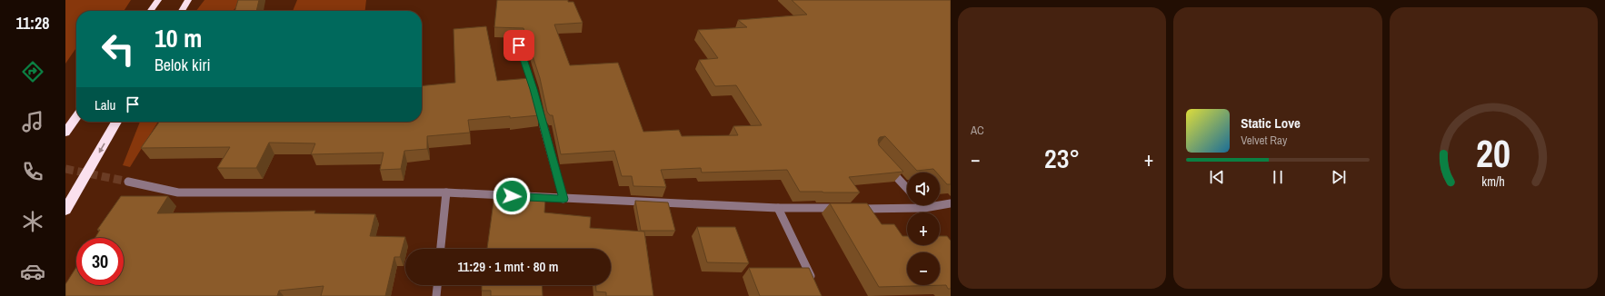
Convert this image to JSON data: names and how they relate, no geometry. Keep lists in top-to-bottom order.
{
  "page": {
    "tabs": "11:28",
    "tile": "AC",
    "turn": ["10 m", "Belok kiri"],
    "then": "Lalu",
    "song": ["Static Love", "Velvet Ray"],
    "heat": ["−", "23°", "+"],
    "map_buttons": ["+", "−"],
    "limit": "30",
    "trip": "11:29 · 1 mnt · 80 m",
    "gauge": ["20", "km/h"]
  }
}
